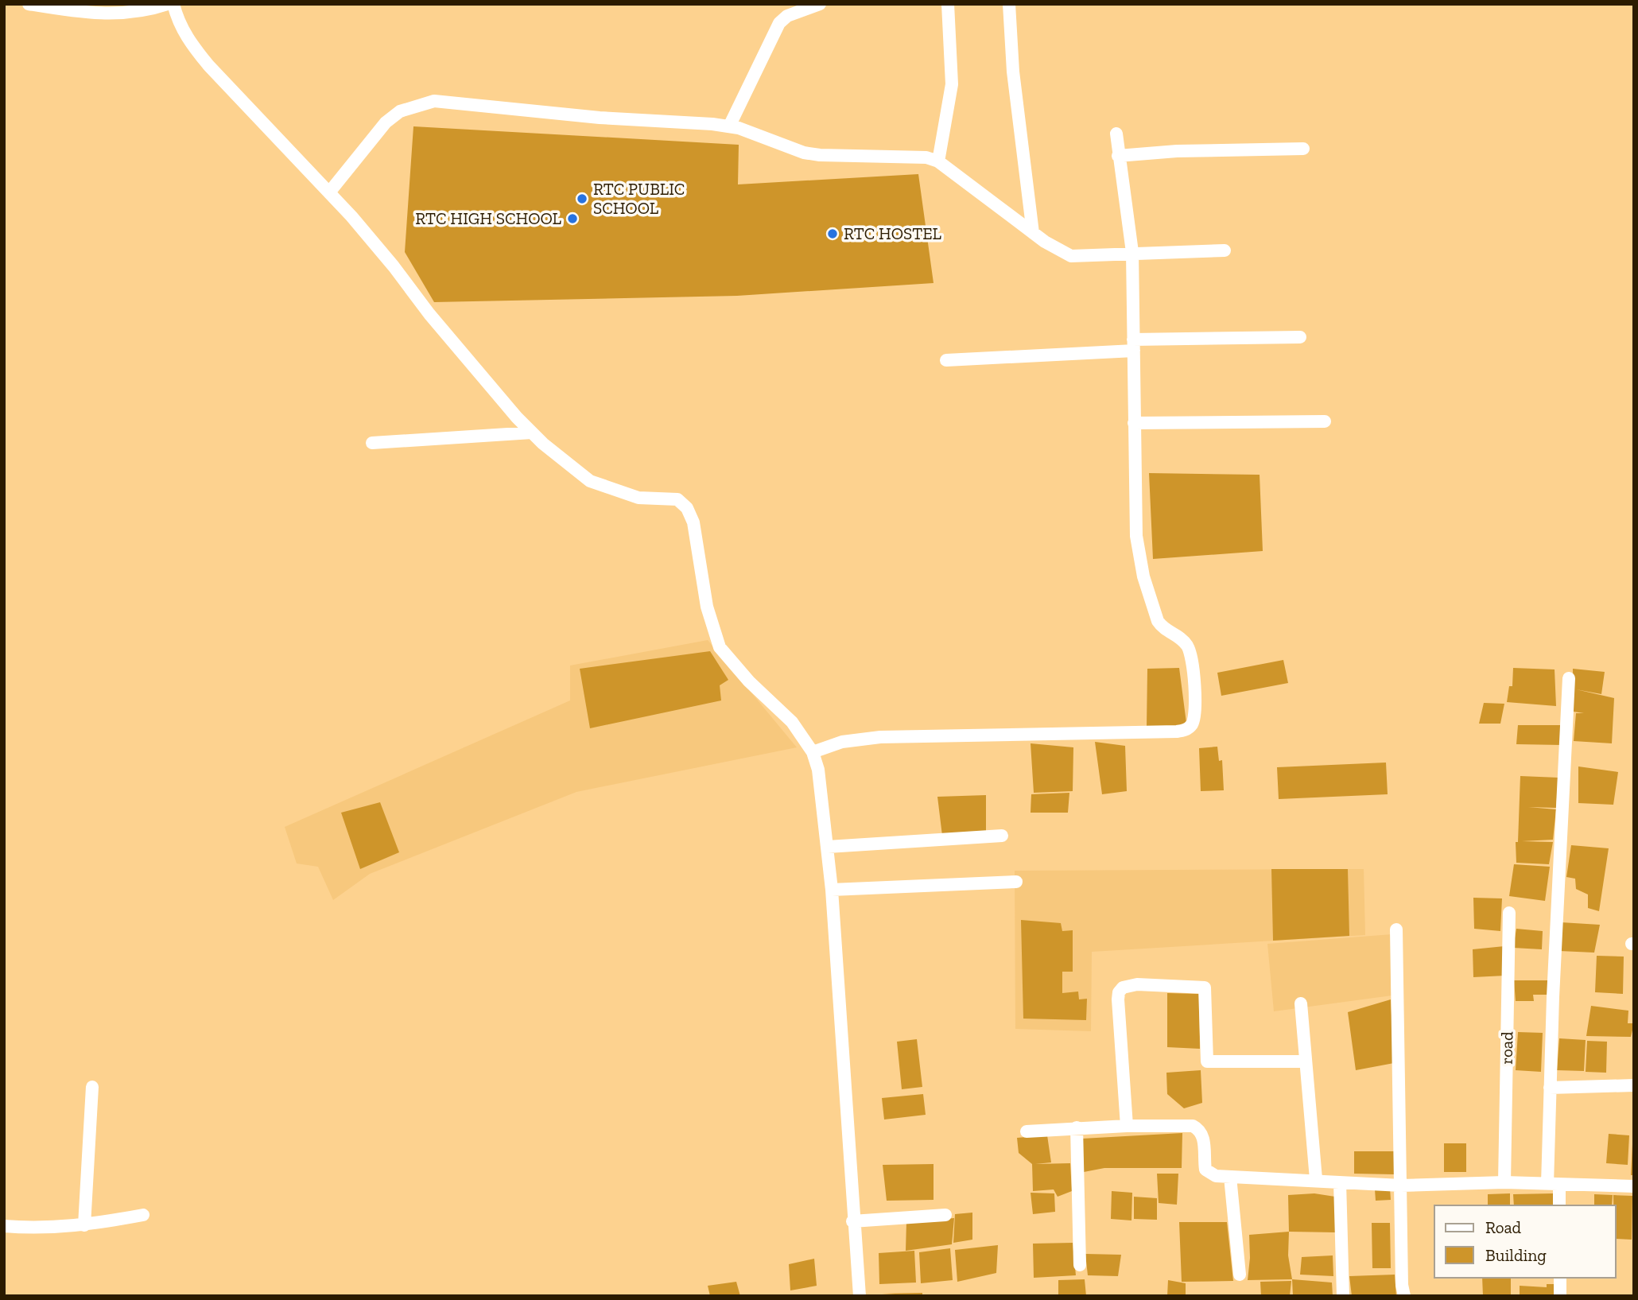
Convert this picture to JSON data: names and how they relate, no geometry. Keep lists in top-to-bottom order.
{
  "streets": {
    "street": ["road"]
  },
  "places": ["RTC PUBLIC SCHOOL", "RTC HIGH SCHOOL", "RTC HOSTEL"],
  "legend": ["Road", "Building"]
}
